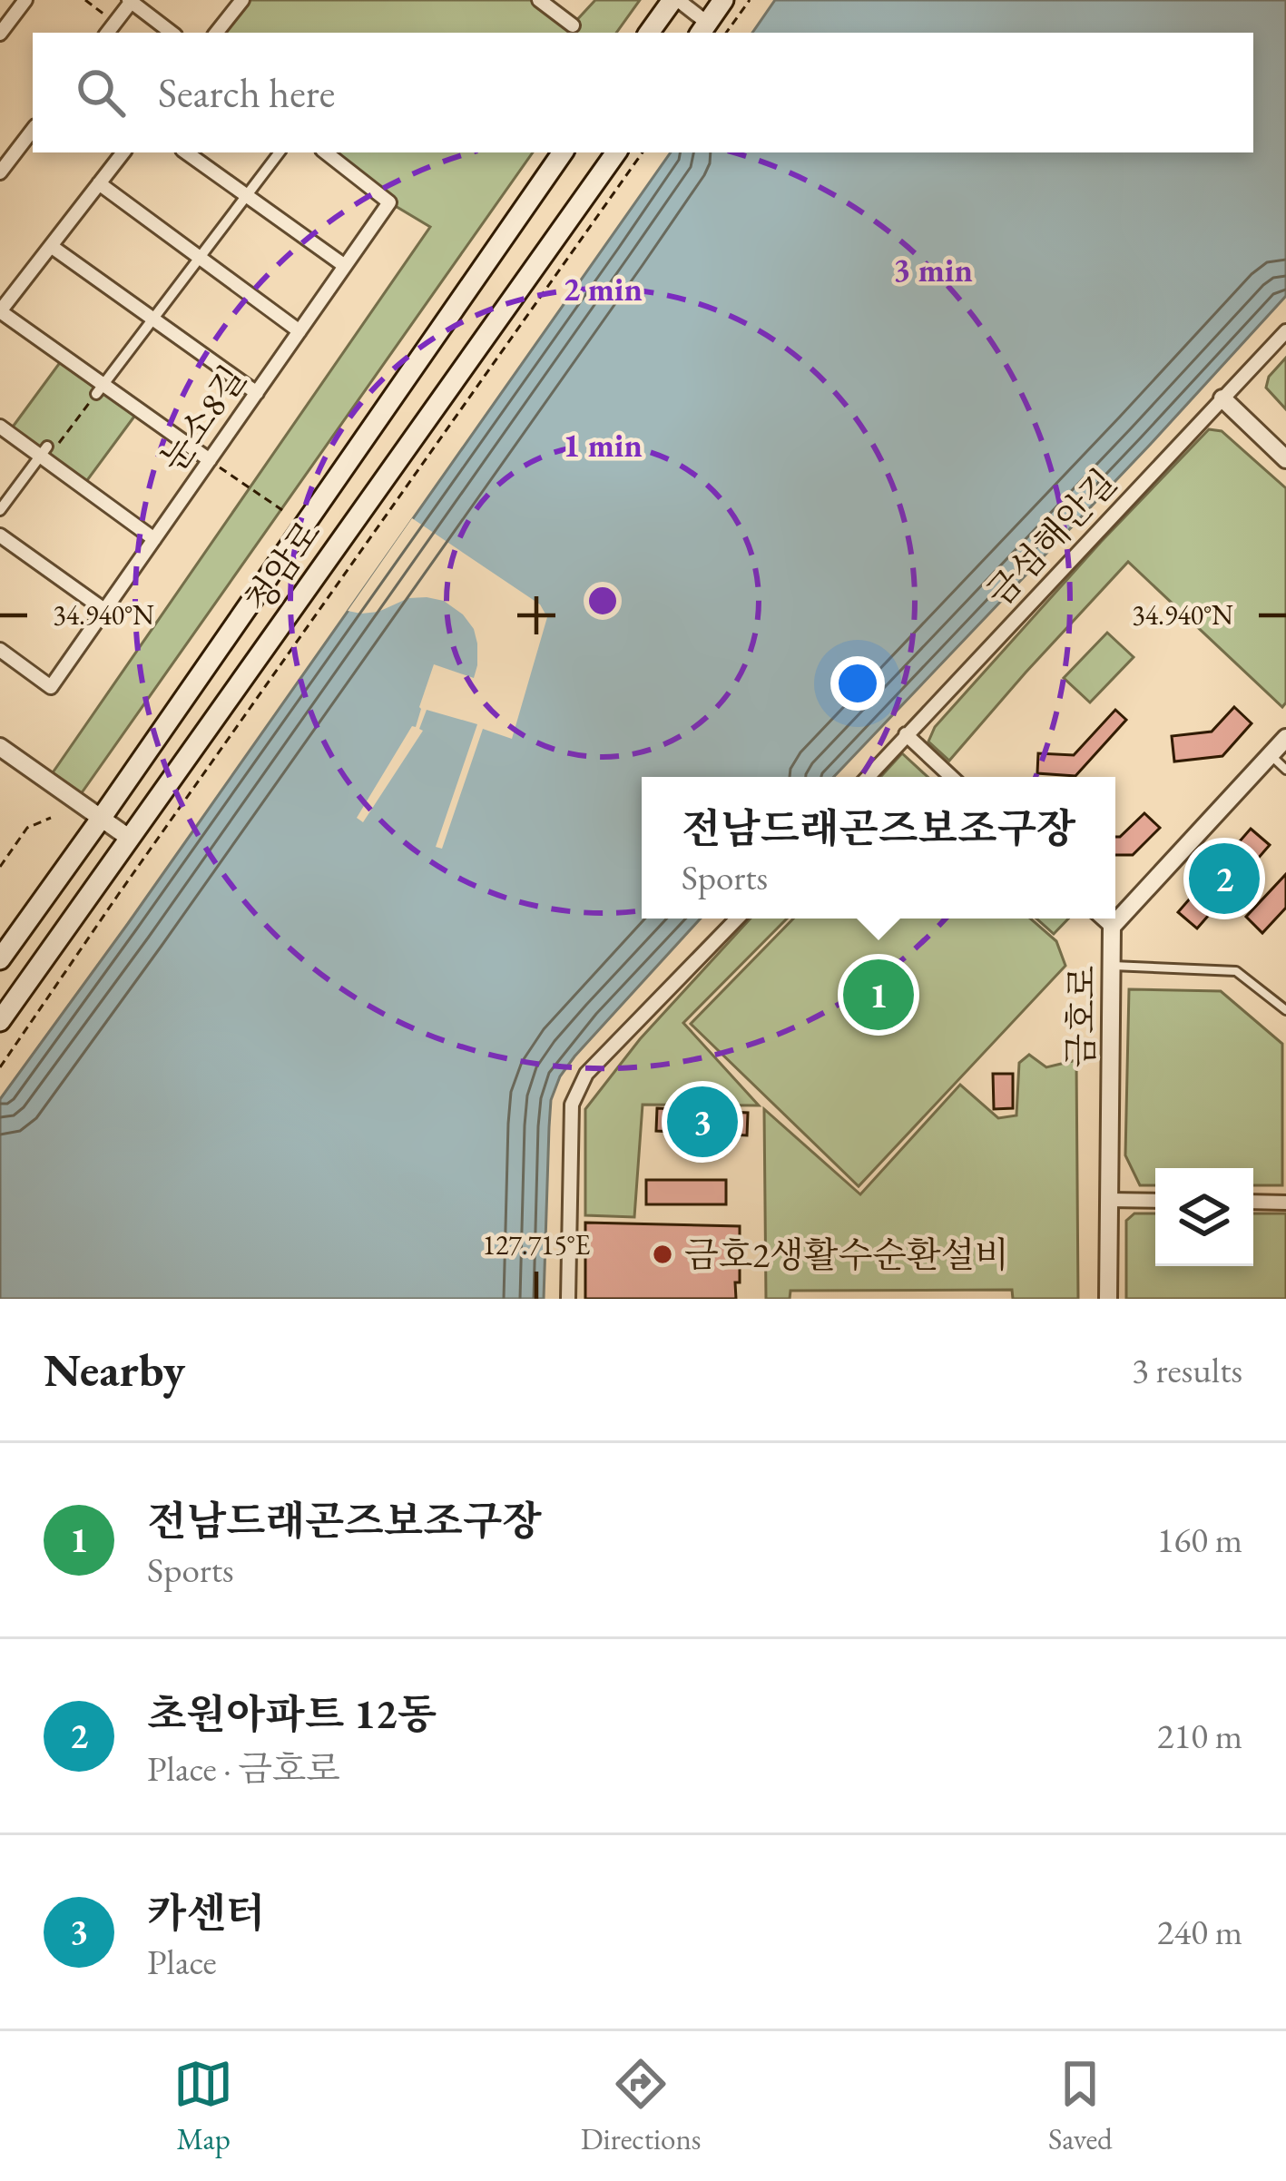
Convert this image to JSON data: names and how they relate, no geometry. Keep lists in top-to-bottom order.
{
  "streets": {
    "main road": ["청암로"],
    "street": ["눈소8길", "금섬해안길", "금호로"]
  },
  "places": ["금호2생활수순환설비"],
  "page": {
    "search": "Search here",
    "popup": ["전남드래곤즈보조구장", "Sports"],
    "pins": ["2", "1", "3"],
    "heading": ["Nearby", "3 results"],
    "list": [
      {
        "mark": "1",
        "name": "전남드래곤즈보조구장",
        "note": "Sports",
        "value": "160 m"
      },
      {
        "mark": "2",
        "name": "초원아파트 12동",
        "note": "Place · 금호로",
        "value": "210 m"
      },
      {
        "mark": "3",
        "name": "카센터",
        "note": "Place",
        "value": "240 m"
      }
    ],
    "nav": ["Map", "Directions", "Saved"]
  },
  "coordinates": ["34.940°N", "127.715°E"],
  "rings": ["3 min", "2 min", "1 min"]
}
